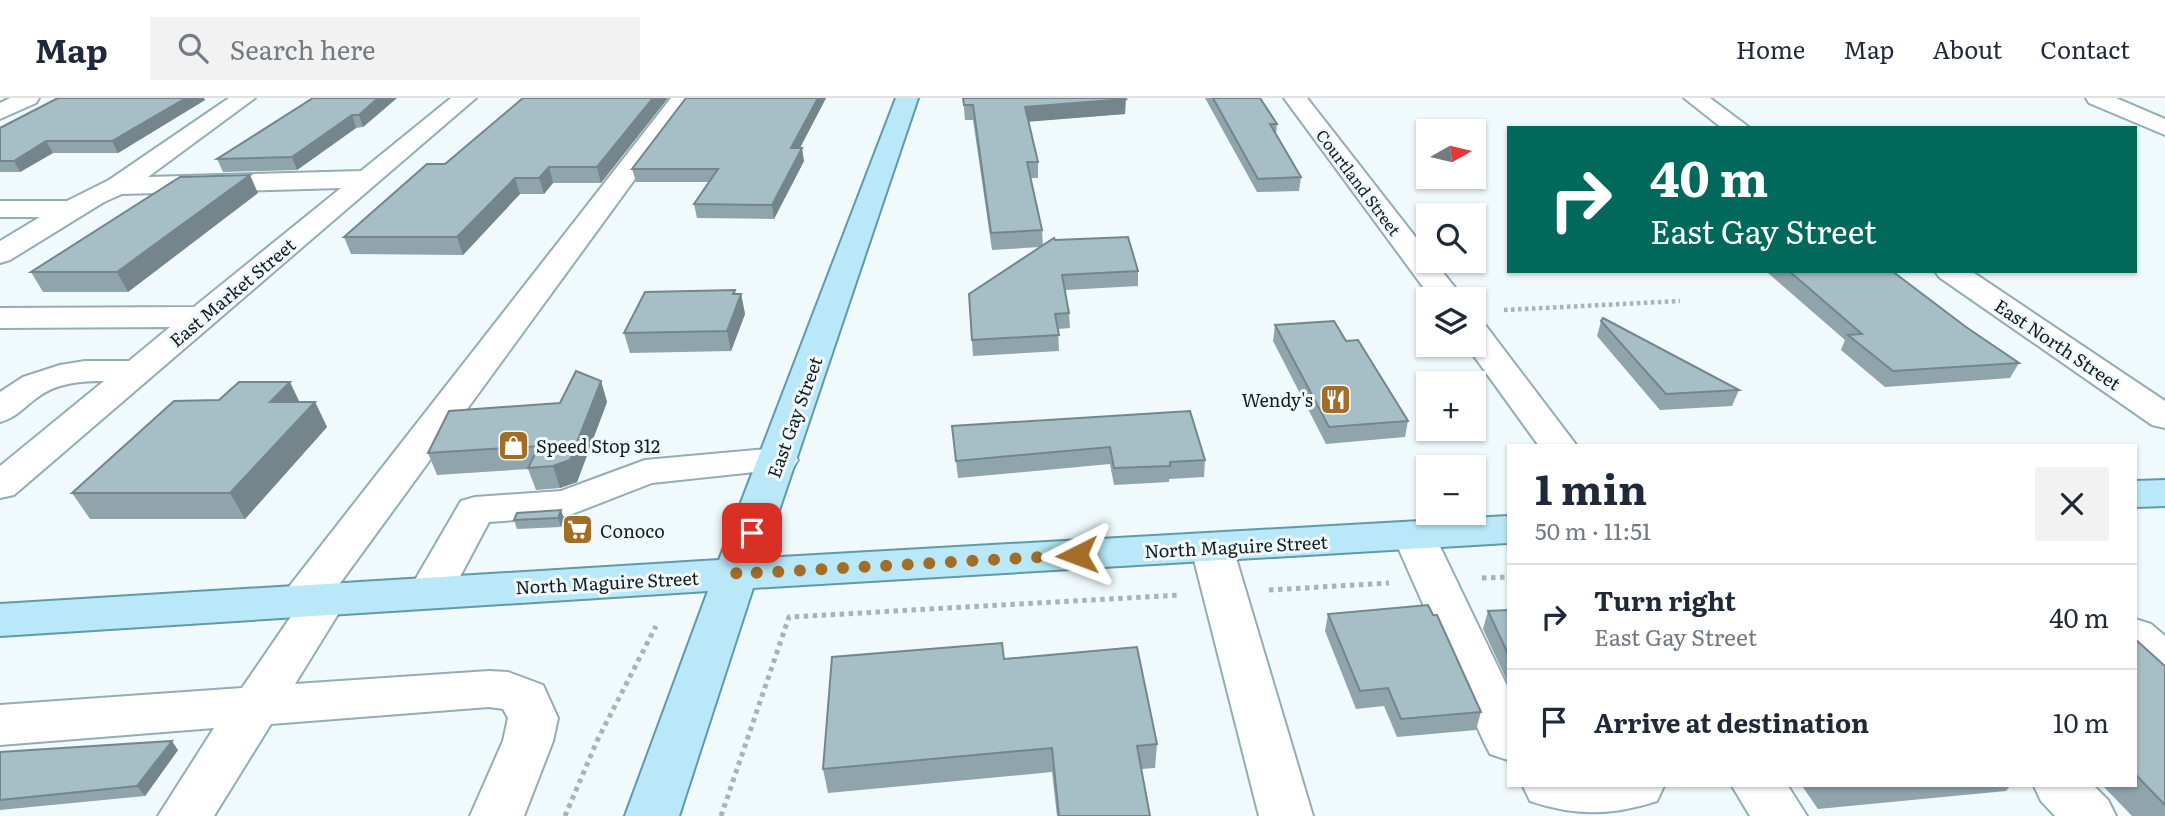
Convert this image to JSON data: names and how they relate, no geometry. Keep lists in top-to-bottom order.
{
  "streets": {
    "main road": ["East Gay Street", "North Maguire Street"],
    "street": ["Courtland Street", "East Market Street", "East North Street"]
  },
  "crossings": [
    ["East Gay Street", "North Maguire Street"]
  ],
  "places": {
    "restaurant": ["Wendy's"],
    "shop": ["Speed Stop 312"],
    "supermarket": ["Conoco"]
  },
  "north": "right",
  "page": {
    "header": "Map",
    "search": "Search here",
    "nav": [
      "Home",
      "Map",
      "About",
      "Contact"
    ],
    "map_buttons": ["+", "−"],
    "turn": ["40 m", "East Gay Street"],
    "heading": ["1 min", "50 m · 11:51"],
    "list": [
      {
        "name": "Turn right",
        "note": "East Gay Street",
        "value": "40 m"
      },
      {
        "name": "Arrive at destination",
        "value": "10 m"
      }
    ]
  }
}
